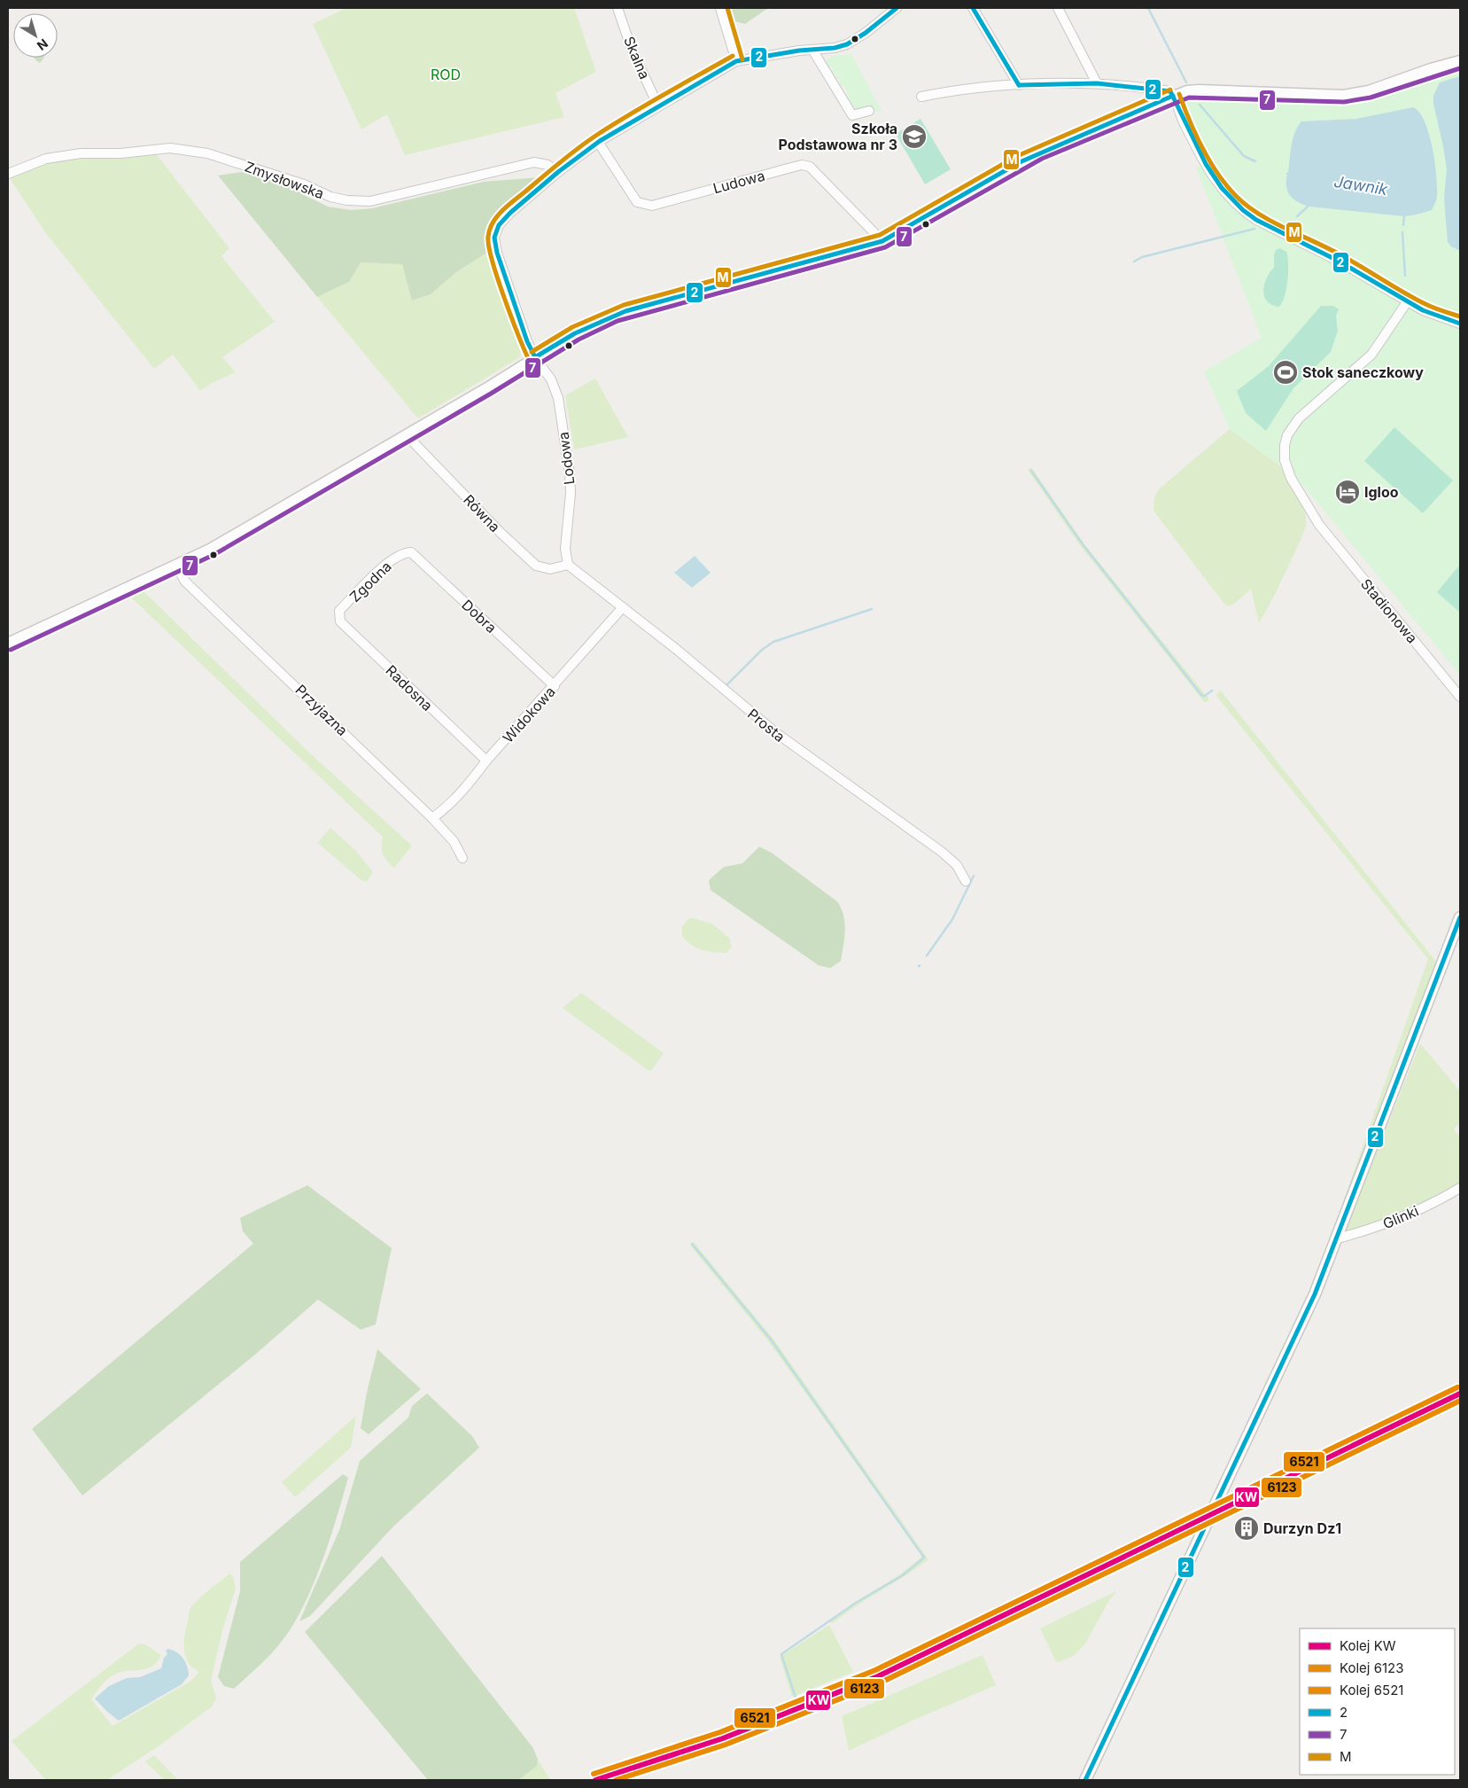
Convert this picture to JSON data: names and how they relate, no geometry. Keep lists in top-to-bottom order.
{
  "streets": {
    "street": [
      "Skalna",
      "Zmysłowska",
      "Ludowa",
      "Lodowa",
      "Równa",
      "Zgodna",
      "Stadionowa",
      "Dobra",
      "Radosna",
      "Przyjazna",
      "Widokowa",
      "Prosta",
      "Glinki"
    ]
  },
  "crossings": [
    ["Zmysłowska", "Lodowa"],
    ["Lodowa", "Równa"],
    ["Lodowa", "Prosta"],
    ["Równa", "Prosta"],
    ["Zgodna", "Dobra"],
    ["Zgodna", "Radosna"],
    ["Dobra", "Widokowa"],
    ["Radosna", "Widokowa"],
    ["Przyjazna", "Widokowa"],
    ["Widokowa", "Prosta"]
  ],
  "water": ["Jawnik"],
  "parks": ["ROD"],
  "places": {
    "school or university": ["Szkoła Podstawowa nr 3"],
    "sports": ["Stok saneczkowy"],
    "hotel": ["Igloo"],
    "building": ["Durzyn Dz1"]
  },
  "lines": [
    "transit line 2",
    "transit line M",
    "transit line 7",
    "rail line 6521",
    "rail line KW",
    "rail line 6123"
  ],
  "legend": [
    "Kolej KW",
    "Kolej 6123",
    "Kolej 6521",
    "2",
    "7",
    "M"
  ],
  "north": "bottom right"
}
